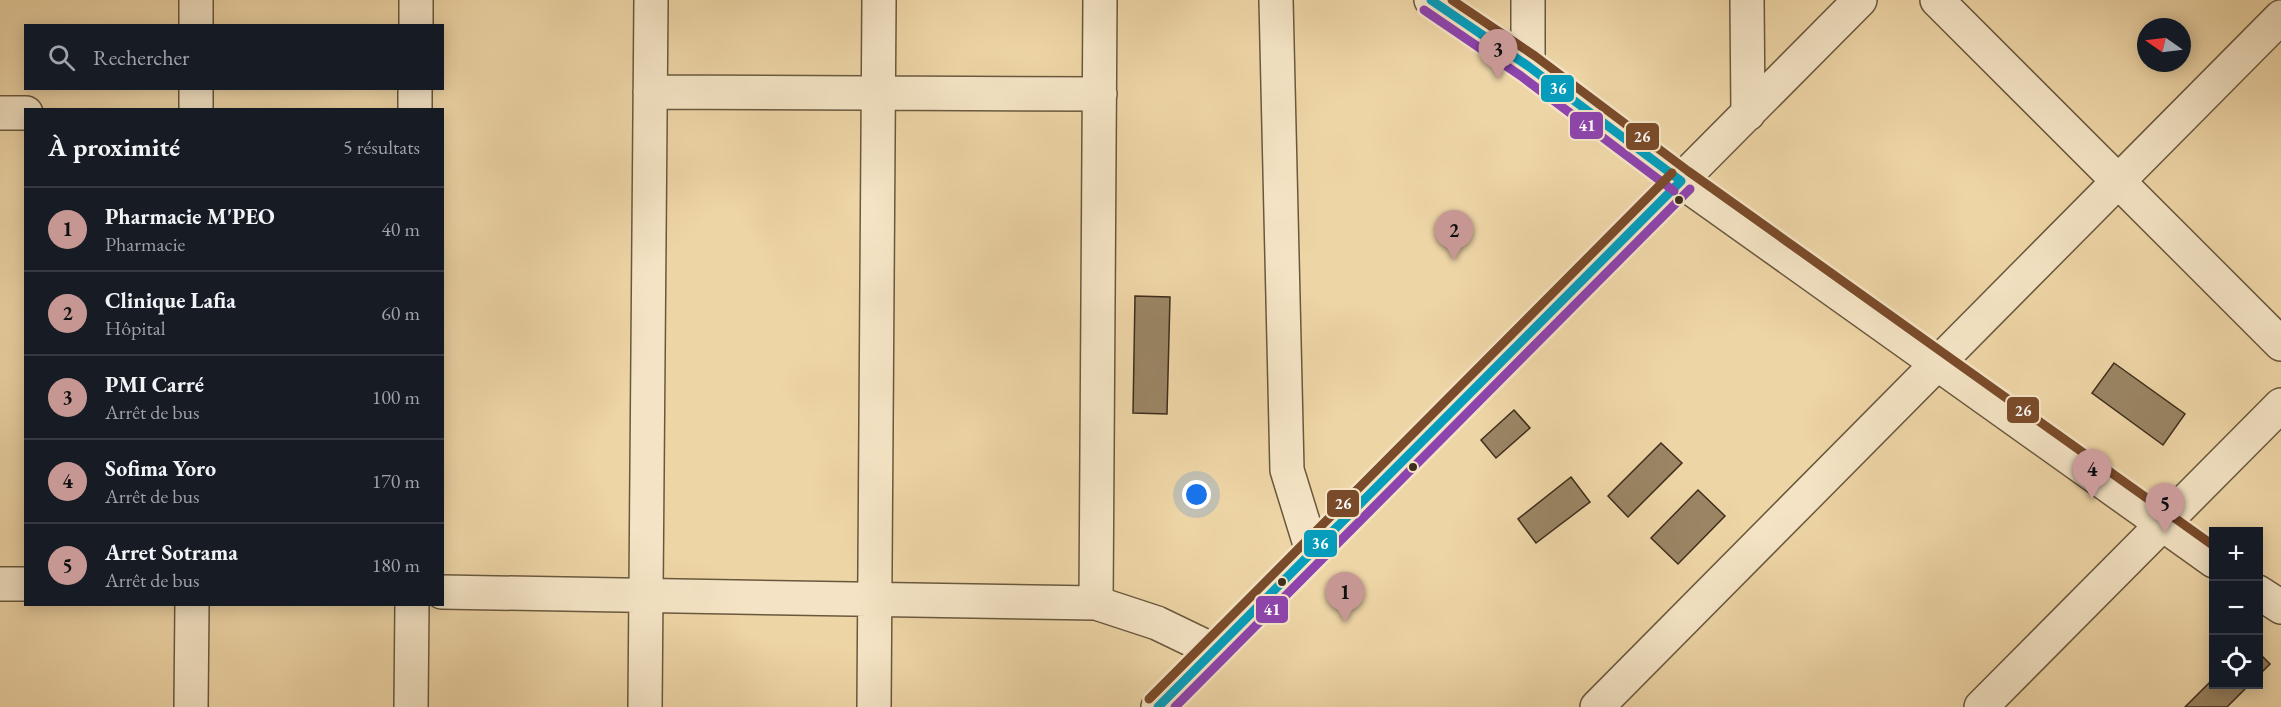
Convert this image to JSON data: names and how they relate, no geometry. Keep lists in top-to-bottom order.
{
  "lines": ["transit line 36", "transit line 26", "transit line 41"],
  "north": "left",
  "page": {
    "search": "Rechercher",
    "pins": [
      "3",
      "2",
      "4",
      "5",
      "1"
    ],
    "heading": ["À proximité", "5 résultats"],
    "list": [
      {
        "mark": "1",
        "name": "Pharmacie M'PEO",
        "note": "Pharmacie",
        "value": "40 m"
      },
      {
        "mark": "2",
        "name": "Clinique Lafia",
        "note": "Hôpital",
        "value": "60 m"
      },
      {
        "mark": "3",
        "name": "PMI Carré",
        "note": "Arrêt de bus",
        "value": "100 m"
      },
      {
        "mark": "4",
        "name": "Sofima Yoro",
        "note": "Arrêt de bus",
        "value": "170 m"
      },
      {
        "mark": "5",
        "name": "Arret Sotrama",
        "note": "Arrêt de bus",
        "value": "180 m"
      }
    ],
    "map_buttons": ["+", "−"]
  }
}
